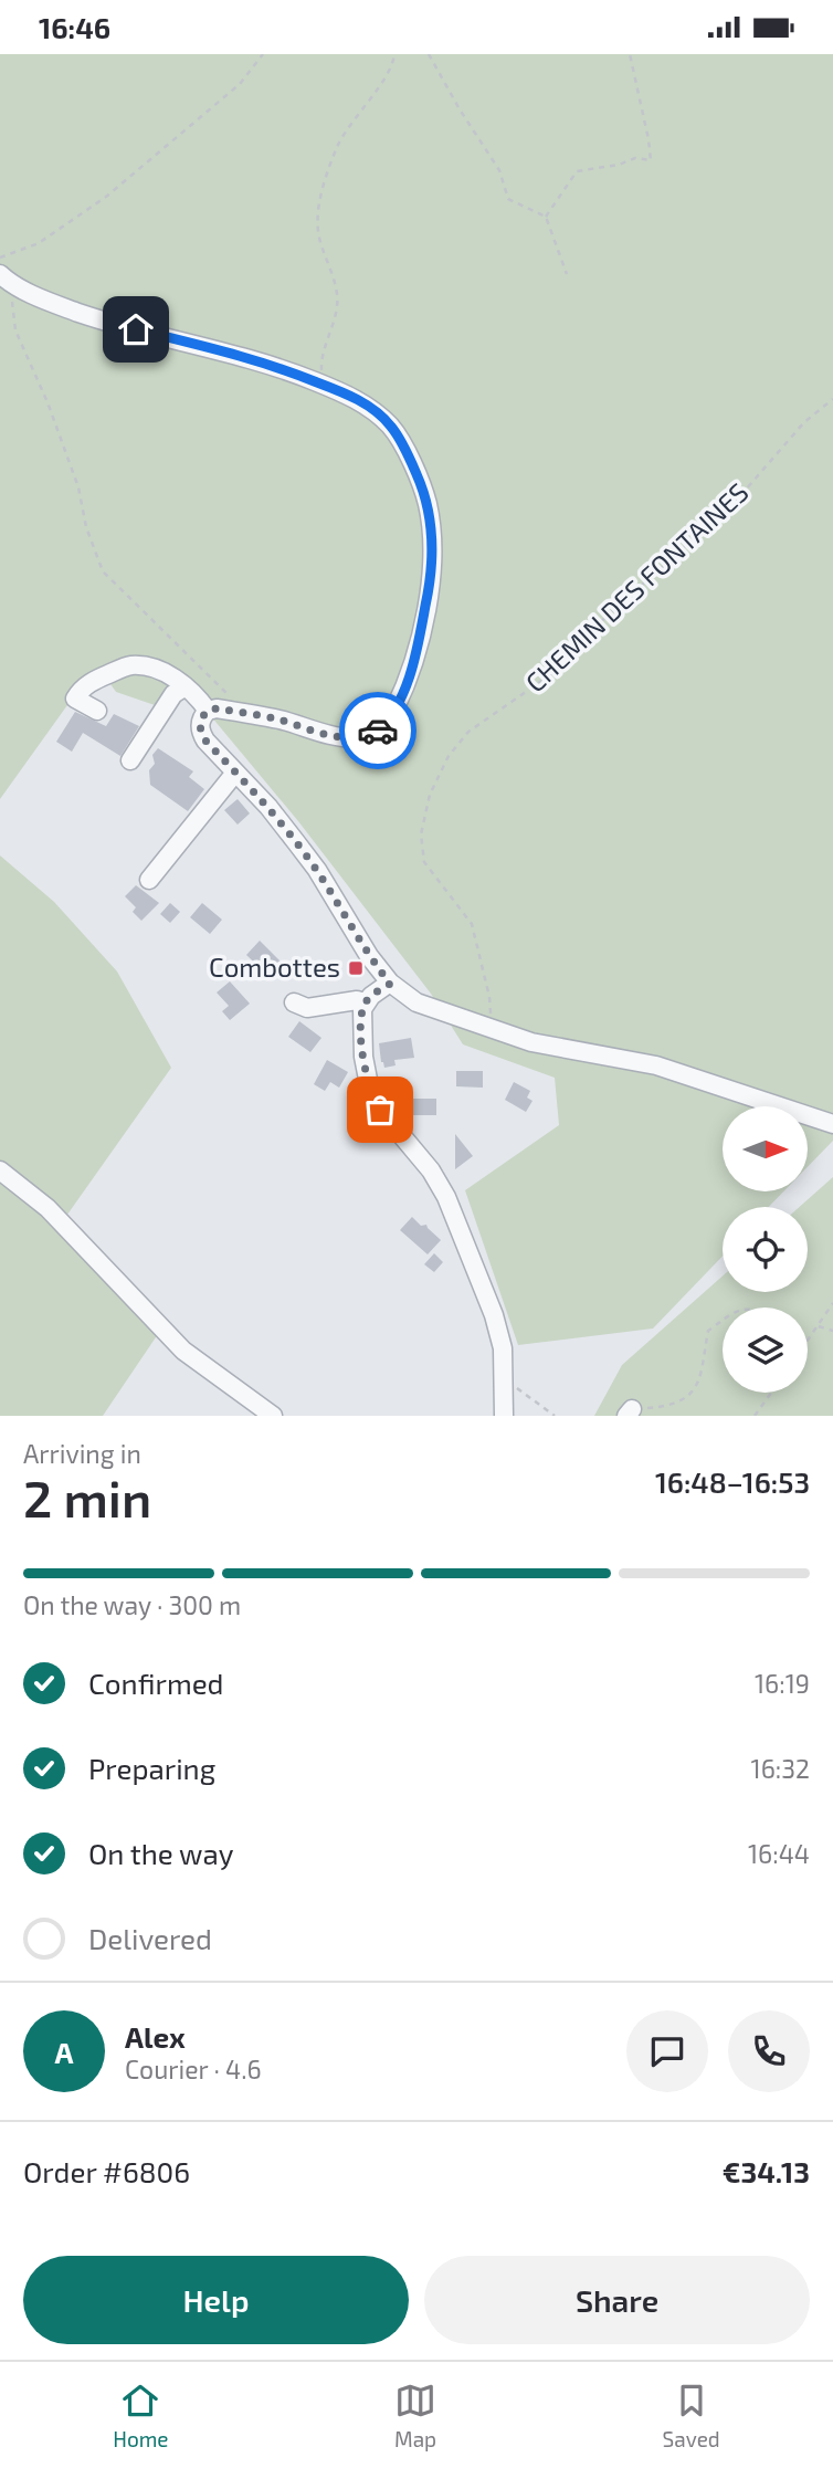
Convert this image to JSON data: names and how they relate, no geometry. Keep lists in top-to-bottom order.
{
  "streets": {
    "path": ["CHEMIN DES FONTAINES"]
  },
  "places": {
    "transit": ["Combottes"]
  },
  "north": "right",
  "page": {
    "status": "16:46",
    "heading": ["2 min", "Arriving in", "16:48–16:53"],
    "panel": [
      "Alex",
      "Courier · 4.6",
      "Order #6806",
      "€34.13"
    ],
    "bar": "On the way · 300 m",
    "list": [
      ["Confirmed", "16:19"],
      ["Preparing", "16:32"],
      ["On the way", "16:44"],
      "Delivered"
    ],
    "round": "A",
    "buttons": ["Help", "Share"],
    "tabs": ["Home", "Map", "Saved"]
  }
}
